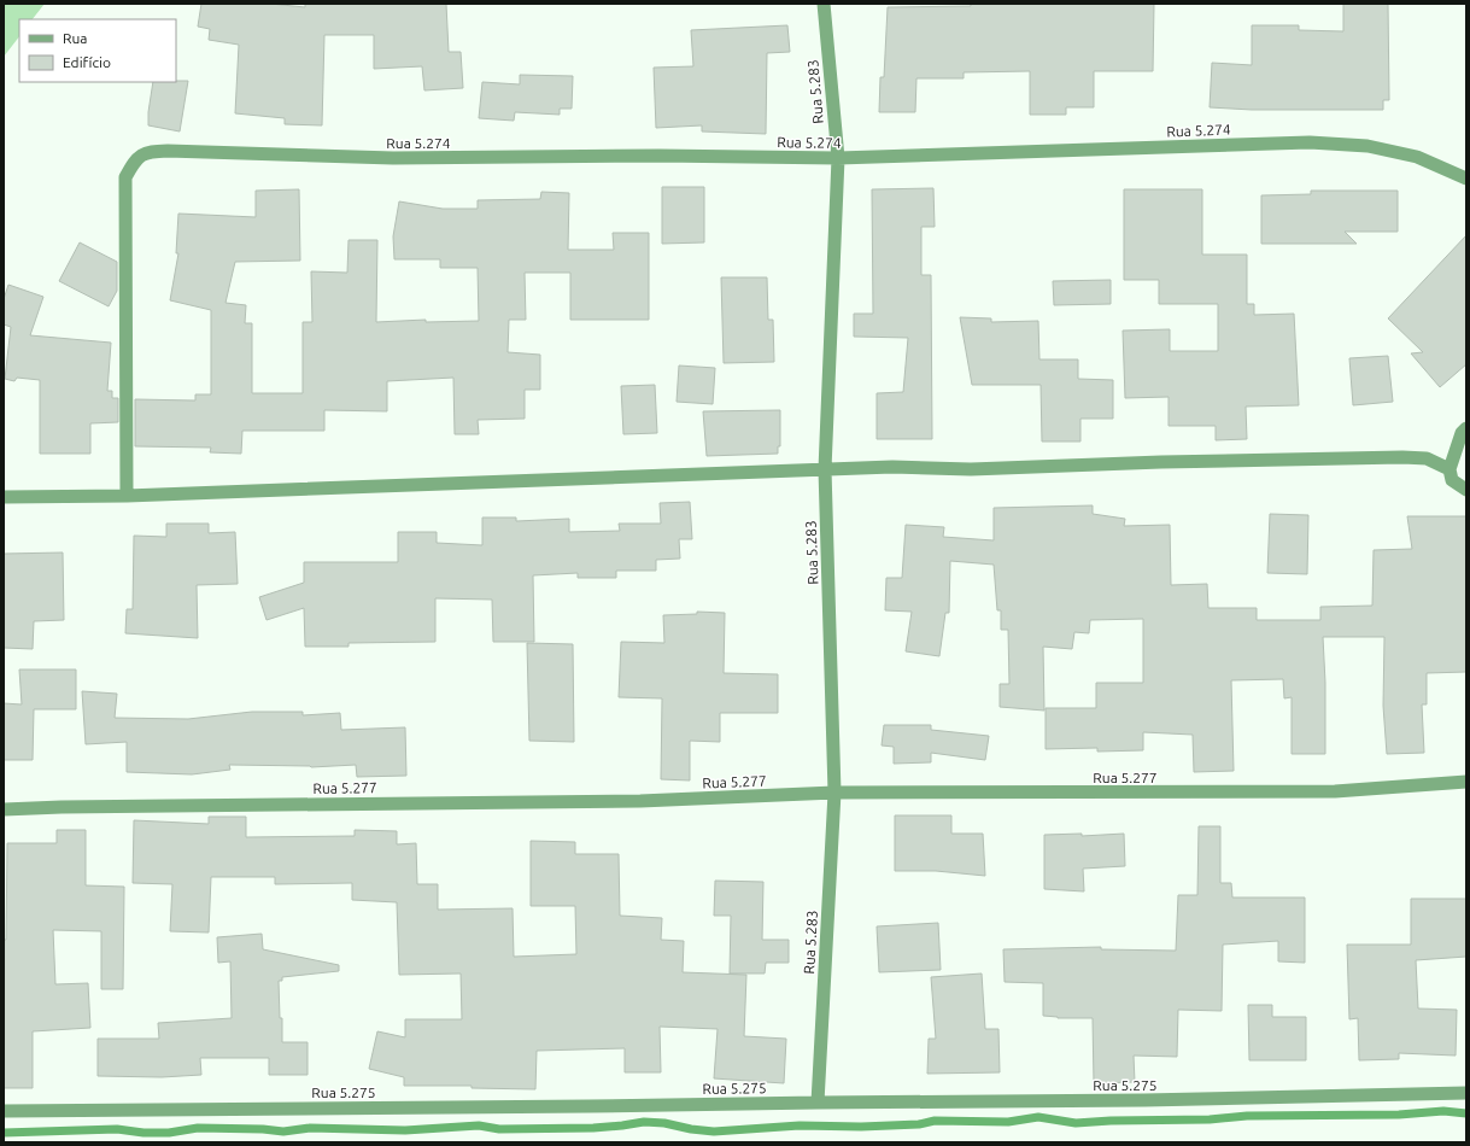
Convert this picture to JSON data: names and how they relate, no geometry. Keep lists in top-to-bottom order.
{
  "streets": {
    "street": [
      "Rua 5.283",
      "Rua 5.274",
      "Rua 5.277",
      "Rua 5.275"
    ]
  },
  "crossings": [
    ["Rua 5.283", "Rua 5.274"],
    ["Rua 5.283", "Rua 5.277"],
    ["Rua 5.283", "Rua 5.275"]
  ],
  "legend": ["Rua", "Edifício"]
}
